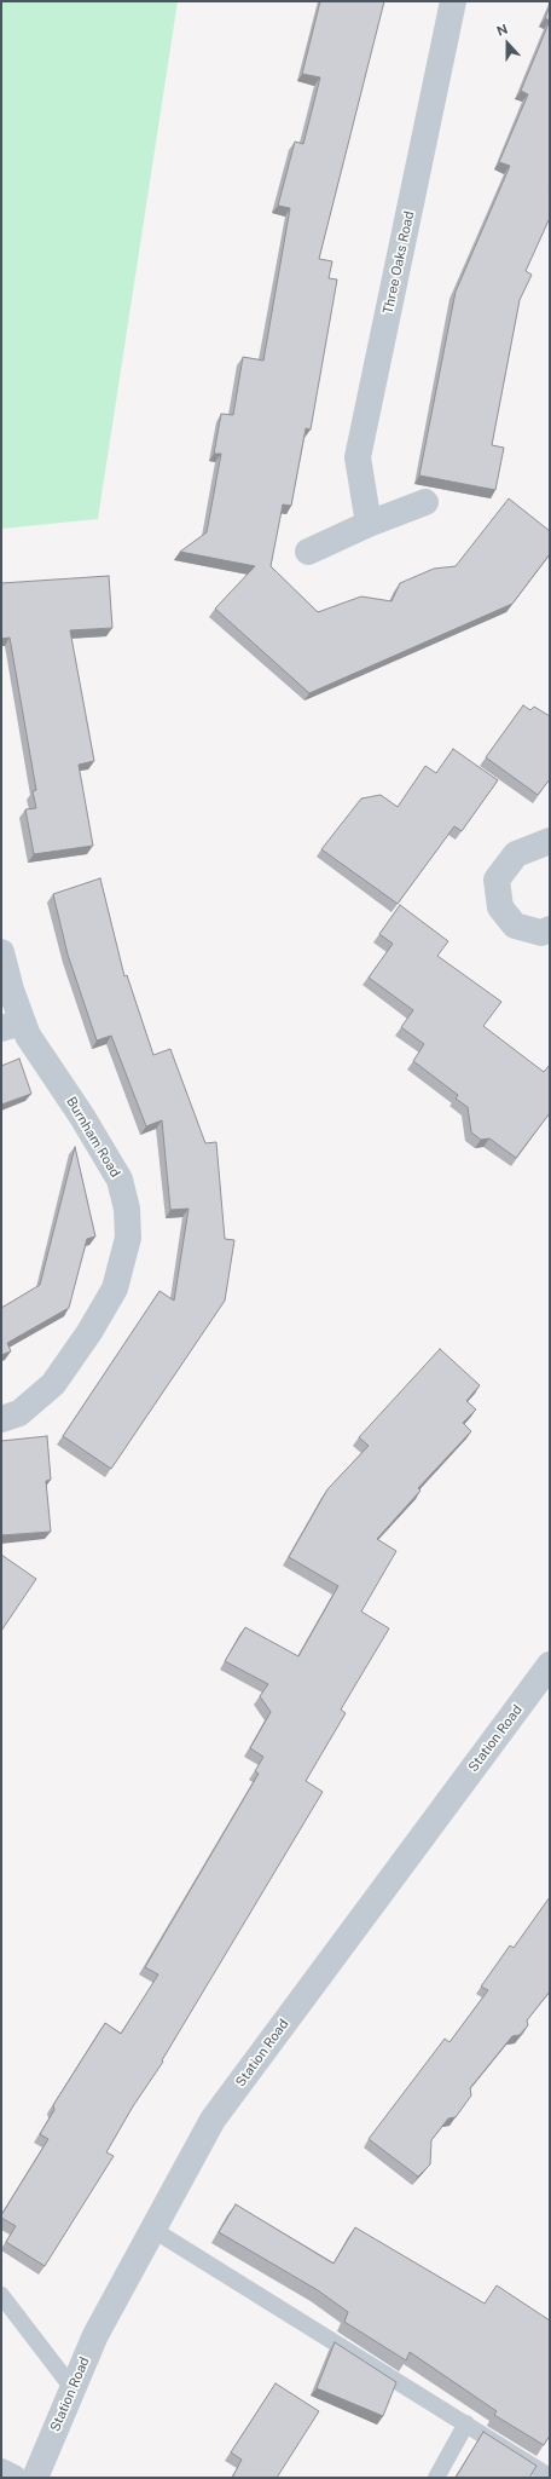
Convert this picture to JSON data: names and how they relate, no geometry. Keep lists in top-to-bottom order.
{
  "streets": {
    "street": ["Three Oaks Road", "Burnham Road", "Station Road"]
  },
  "north": "top"
}
